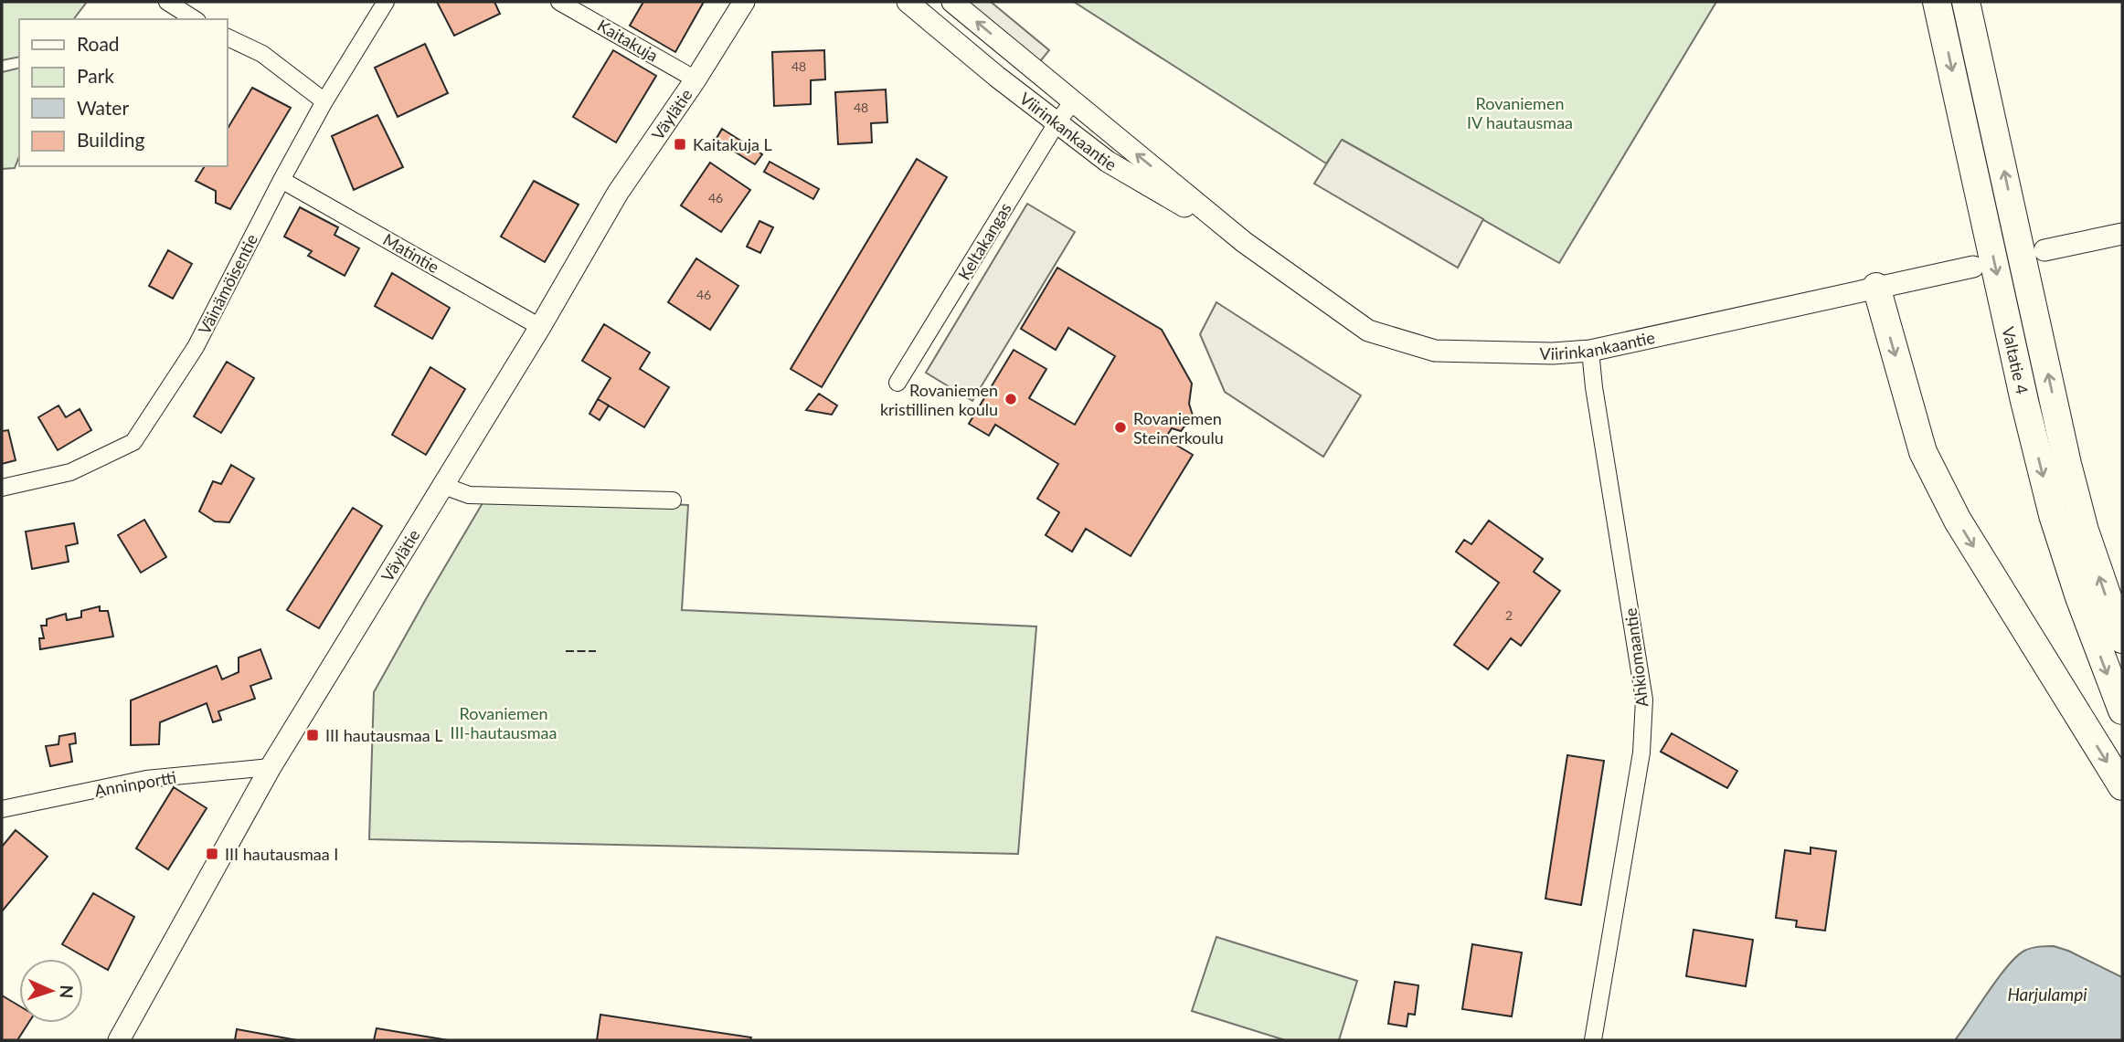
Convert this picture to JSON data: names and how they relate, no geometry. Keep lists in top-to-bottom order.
{
  "streets": {
    "highway": ["Valtatie 4"],
    "street": [
      "Kaitakuja",
      "Väylätie",
      "Viirinkankaantie",
      "Keltakangas",
      "Matintie",
      "Väinämöisentie",
      "Ahkiomaantie",
      "Anninportti"
    ]
  },
  "crossings": [
    ["Kaitakuja", "Väylätie"],
    ["Väylätie", "Matintie"],
    ["Väylätie", "Anninportti"],
    ["Viirinkankaantie", "Keltakangas"],
    ["Viirinkankaantie", "Ahkiomaantie"],
    ["Matintie", "Väinämöisentie"]
  ],
  "water": ["Harjulampi"],
  "parks": ["Rovaniemen IV hautausmaa", "Rovaniemen III-hautausmaa"],
  "places": {
    "transit": ["Kaitakuja L", "III hautausmaa L", "III hautausmaa I"],
    "other": ["Rovaniemen kristillinen koulu", "Rovaniemen Steinerkoulu"]
  },
  "house_numbers": [
    "48",
    "48",
    "46",
    "46",
    "2"
  ],
  "legend": [
    "Road",
    "Park",
    "Water",
    "Building"
  ],
  "north": "right"
}
